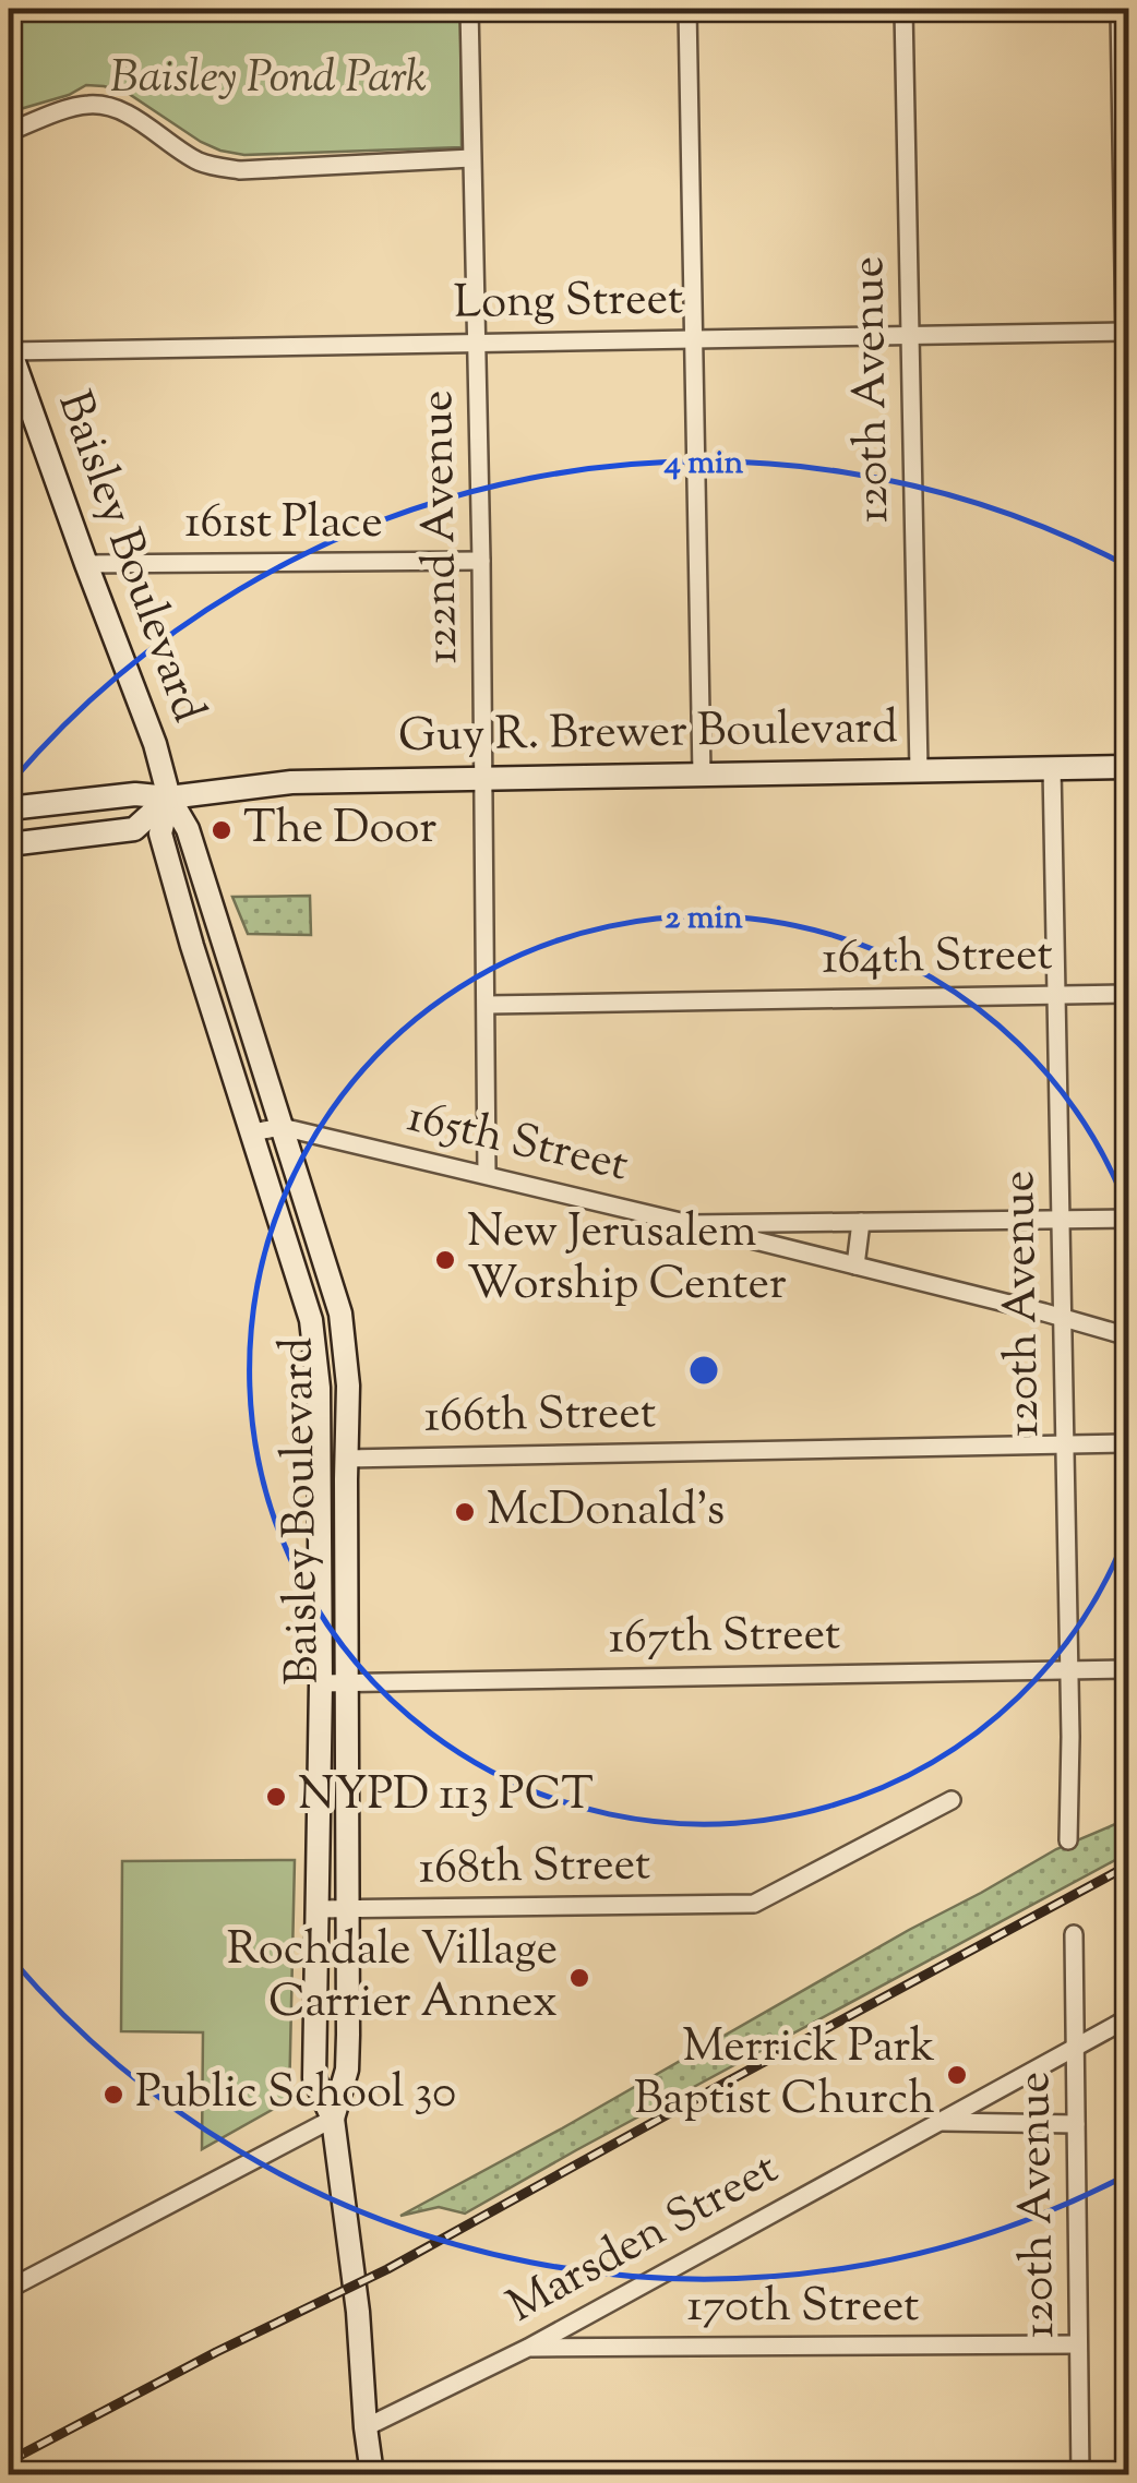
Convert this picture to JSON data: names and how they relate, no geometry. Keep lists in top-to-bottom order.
{
  "streets": {
    "main road": ["Baisley Boulevard", "Guy R. Brewer Boulevard"],
    "street": [
      "Long Street",
      "120th Avenue",
      "161st Place",
      "122nd Avenue",
      "164th Street",
      "165th Street",
      "166th Street",
      "167th Street",
      "168th Street",
      "Marsden Street",
      "170th Street"
    ]
  },
  "crossings": [
    ["Long Street", "120th Avenue"],
    ["Long Street", "122nd Avenue"],
    ["Long Street", "Baisley Boulevard"],
    ["120th Avenue", "Guy R. Brewer Boulevard"],
    ["120th Avenue", "164th Street"],
    ["120th Avenue", "165th Street"],
    ["120th Avenue", "166th Street"],
    ["120th Avenue", "167th Street"],
    ["120th Avenue", "Marsden Street"],
    ["120th Avenue", "170th Street"],
    ["161st Place", "122nd Avenue"],
    ["161st Place", "Baisley Boulevard"],
    ["122nd Avenue", "Guy R. Brewer Boulevard"],
    ["122nd Avenue", "164th Street"],
    ["122nd Avenue", "165th Street"],
    ["Baisley Boulevard", "Guy R. Brewer Boulevard"],
    ["Baisley Boulevard", "165th Street"],
    ["Baisley Boulevard", "166th Street"],
    ["Baisley Boulevard", "167th Street"],
    ["Baisley Boulevard", "168th Street"],
    ["Baisley Boulevard", "Marsden Street"],
    ["Marsden Street", "170th Street"]
  ],
  "parks": ["Baisley Pond Park"],
  "places": [
    "The Door",
    "New Jerusalem Worship Center",
    "McDonald's",
    "NYPD 113 PCT",
    "Rochdale Village Carrier Annex",
    "Merrick Park Baptist Church",
    "Public School 30"
  ],
  "rings": ["4 min", "2 min"]
}
